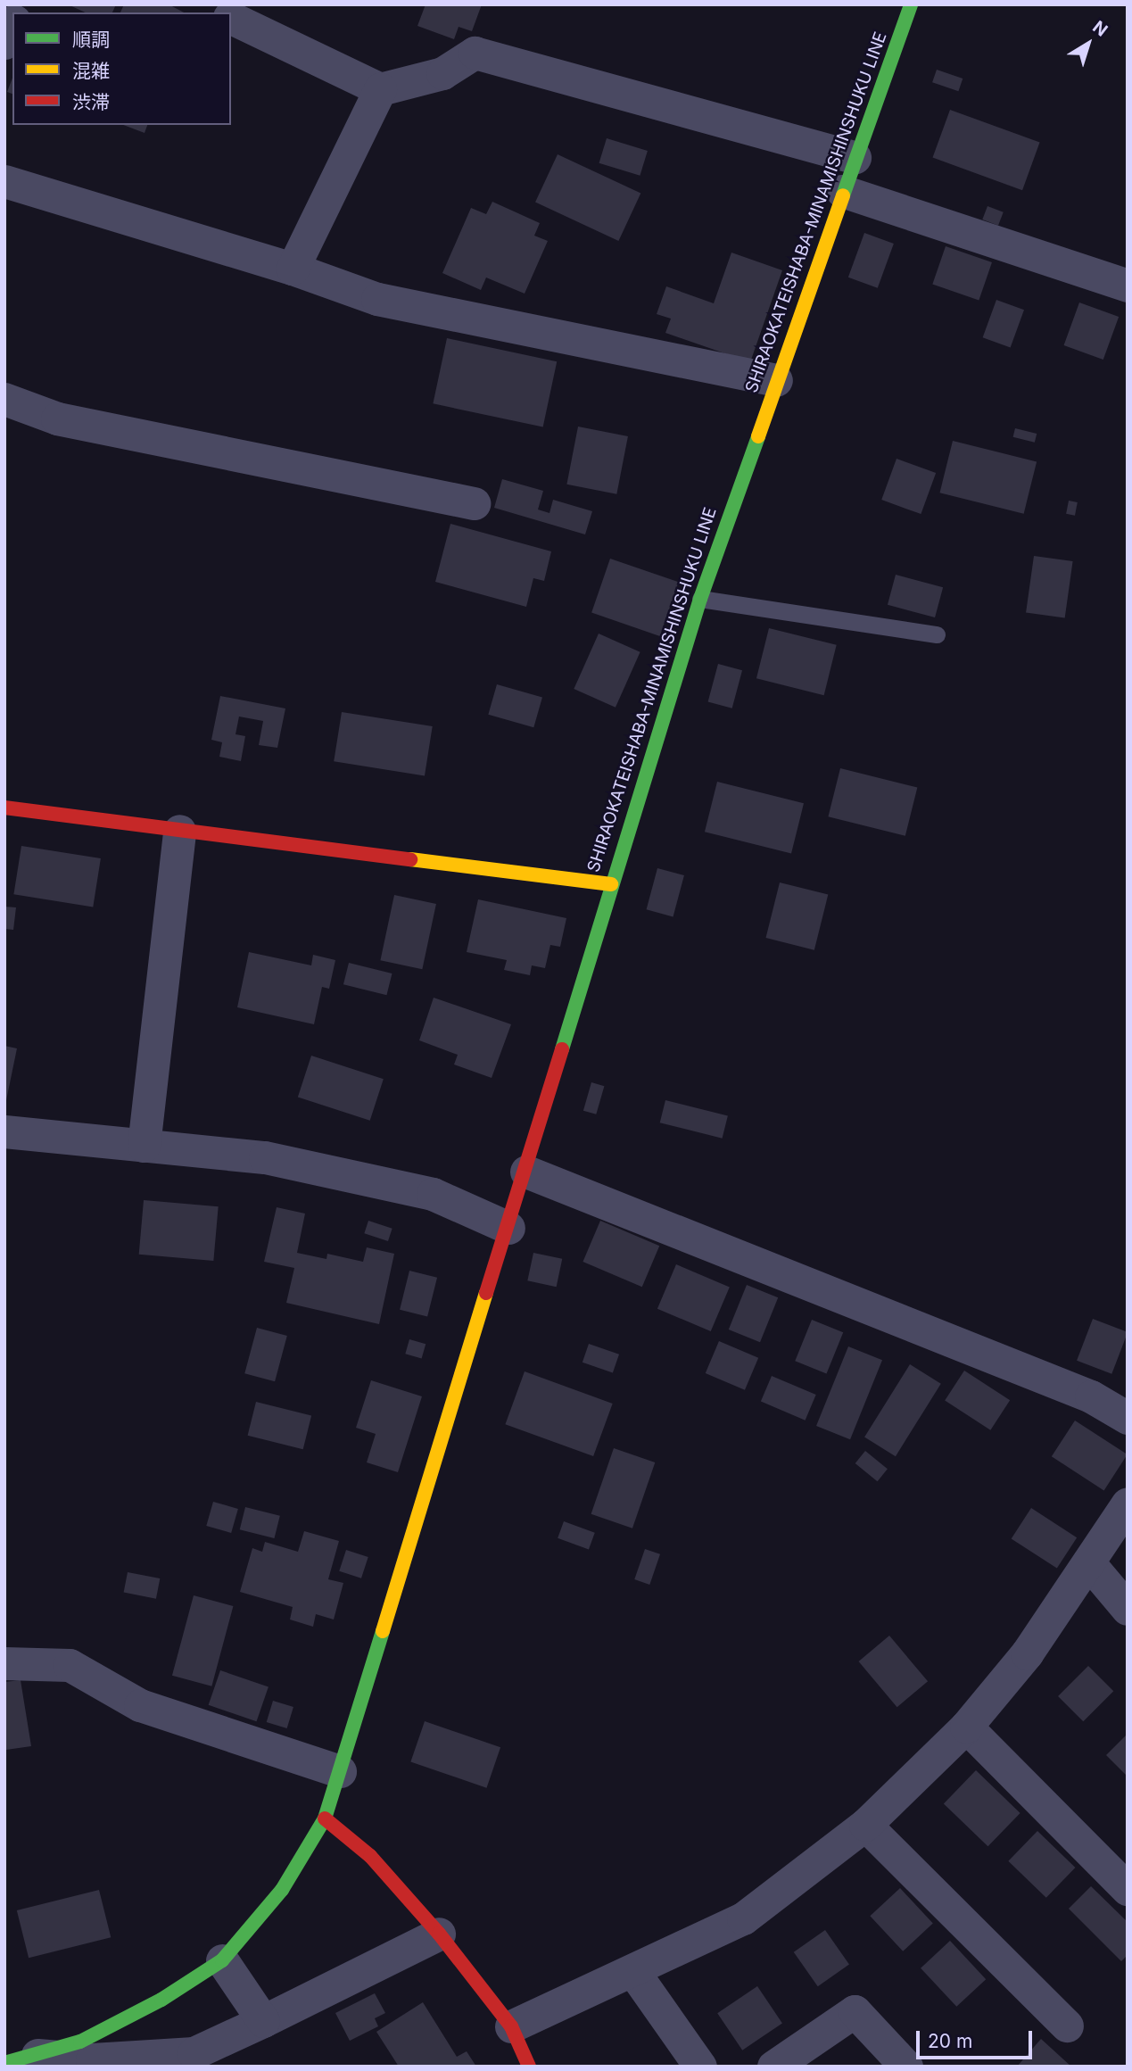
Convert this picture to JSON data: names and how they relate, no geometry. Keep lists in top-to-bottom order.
{
  "streets": {
    "street": ["SHIRAOKATEISHABA-MINAMISHINSHUKU LINE"]
  },
  "legend": ["順調", "混雑", "渋滞"],
  "scale_bar": "20 m",
  "north": "top right"
}
